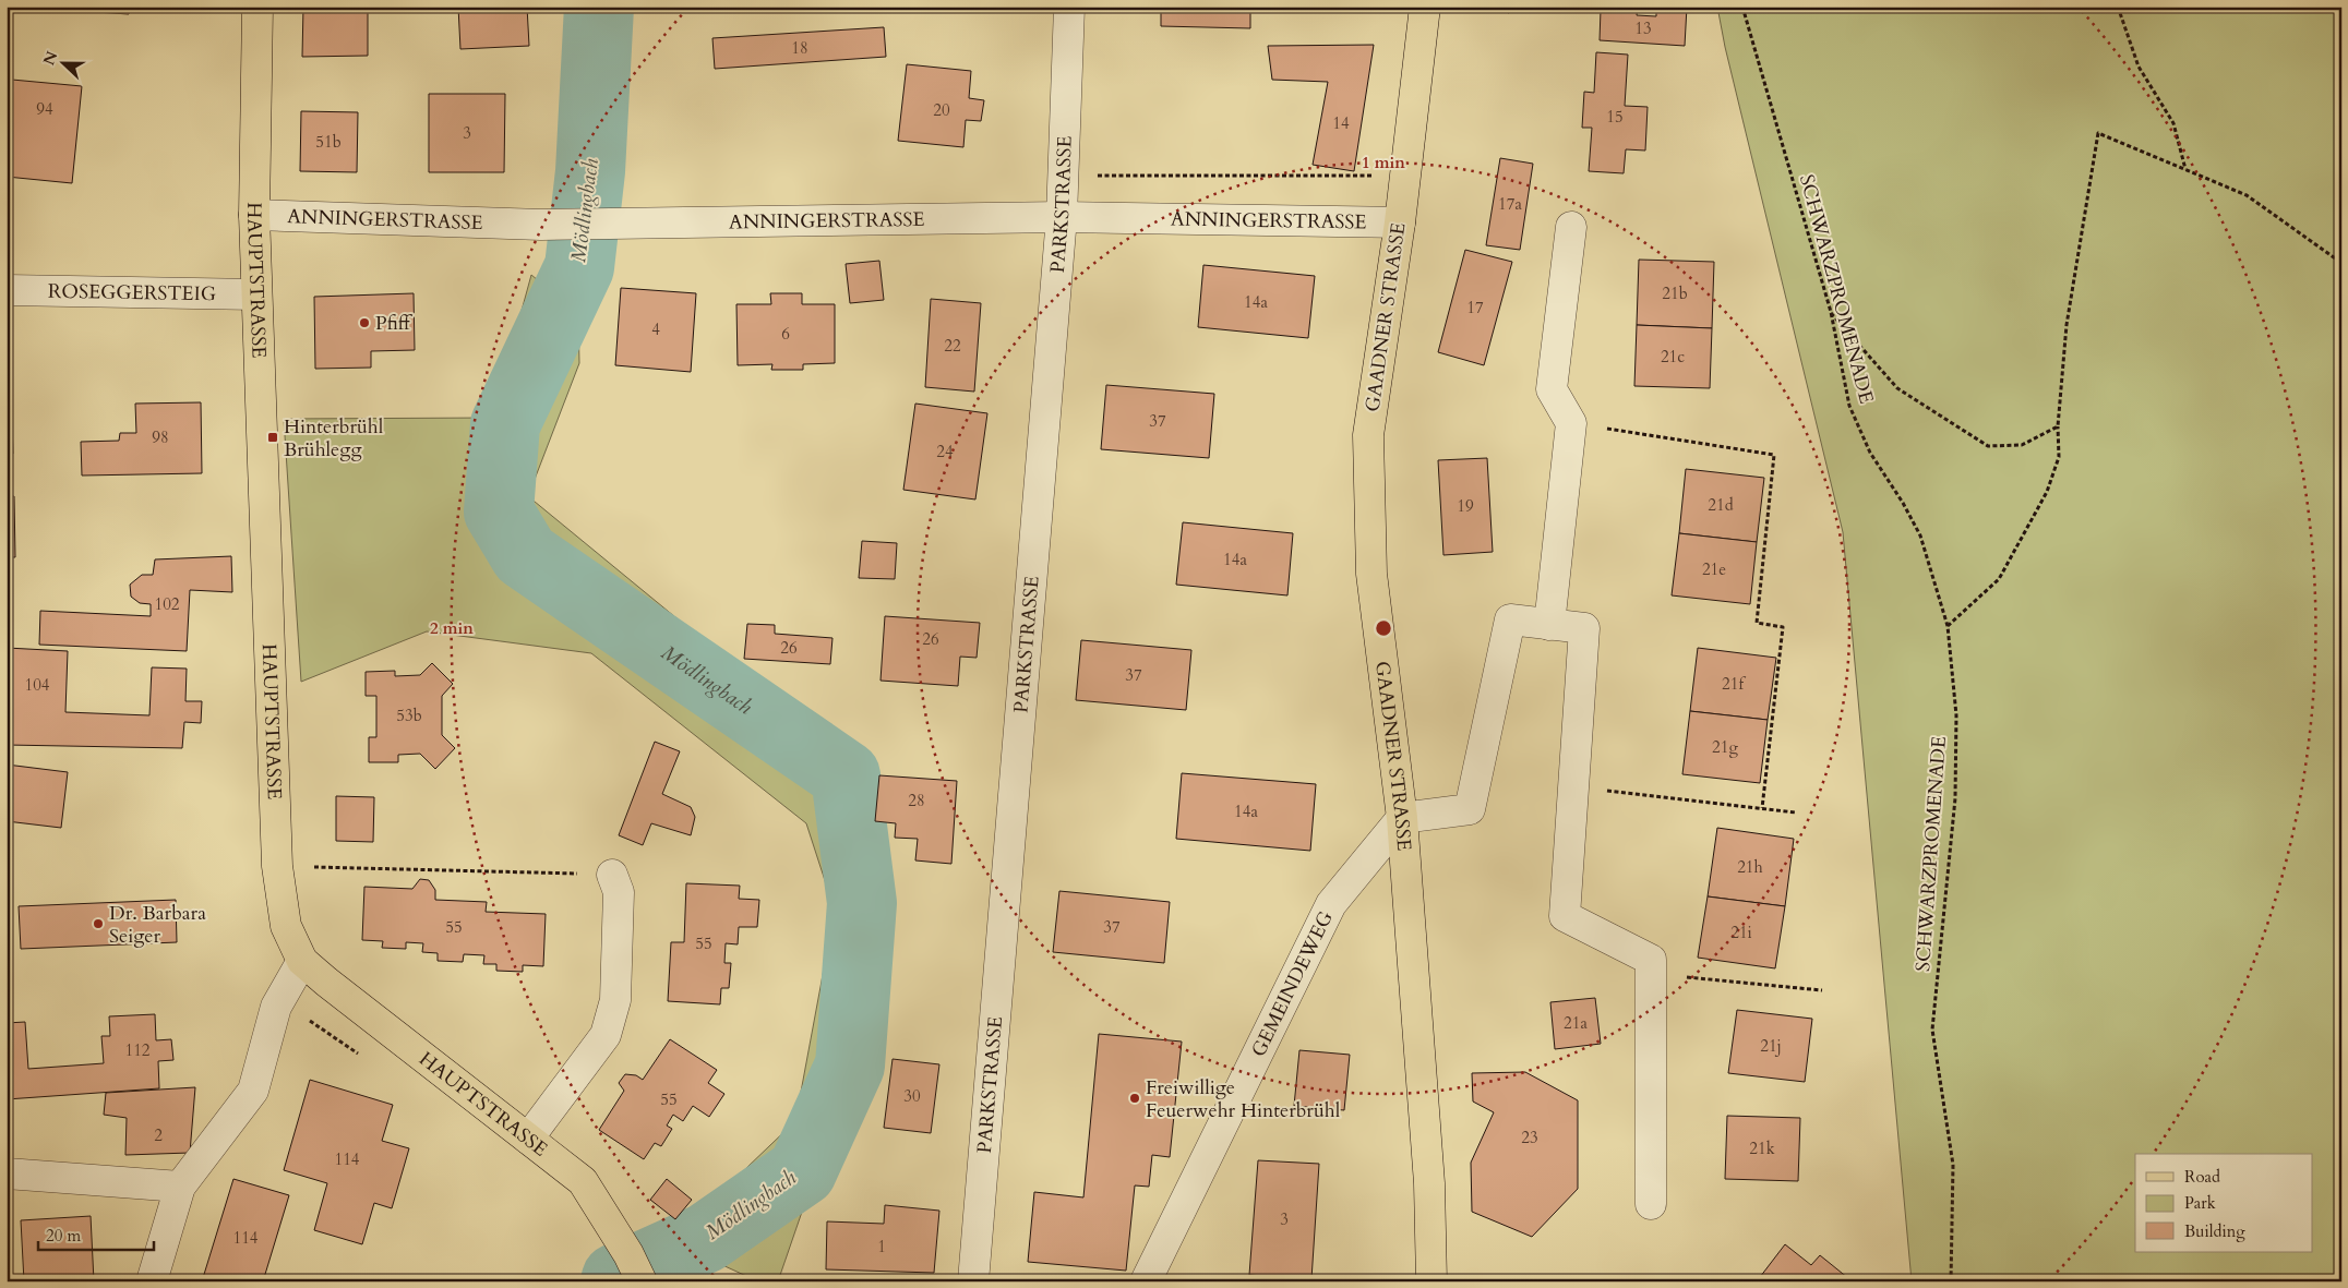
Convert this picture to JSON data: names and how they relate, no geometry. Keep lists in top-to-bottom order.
{
  "streets": {
    "main road": ["HAUPTSTRASSE", "GAADNER STRASSE"],
    "street": [
      "PARKSTRASSE",
      "ANNINGERSTRASSE",
      "ROSEGGERSTEIG",
      "GEMEINDEWEG"
    ],
    "path": ["SCHWARZPROMENADE"]
  },
  "crossings": [
    ["PARKSTRASSE", "ANNINGERSTRASSE"],
    ["ANNINGERSTRASSE", "HAUPTSTRASSE"],
    ["ANNINGERSTRASSE", "GAADNER STRASSE"],
    ["HAUPTSTRASSE", "ROSEGGERSTEIG"],
    ["GAADNER STRASSE", "GEMEINDEWEG"]
  ],
  "water": ["Mödlingbach"],
  "places": {
    "other": ["Pfiff", "Dr. Barbara Seiger", "Freiwillige Feuerwehr Hinterbrühl"],
    "transit": ["Hinterbrühl Brühlegg"]
  },
  "house_numbers": [
    "13",
    "18",
    "94",
    "20",
    "15",
    "14",
    "3",
    "51b",
    "17a",
    "21b",
    "14a",
    "17",
    "4",
    "6",
    "22",
    "21c",
    "37",
    "98",
    "24",
    "21d",
    "19",
    "14a",
    "21e",
    "102",
    "26",
    "26",
    "37",
    "21f",
    "104",
    "53b",
    "21g",
    "28",
    "14a",
    "21h",
    "55",
    "37",
    "21i",
    "55",
    "21a",
    "21j",
    "112",
    "30",
    "55",
    "2",
    "23",
    "21k",
    "114",
    "3",
    "114",
    "1"
  ],
  "legend": ["Road", "Park", "Building"],
  "scale_bar": "20 m",
  "north": "left",
  "rings": ["1 min", "2 min"]
}
